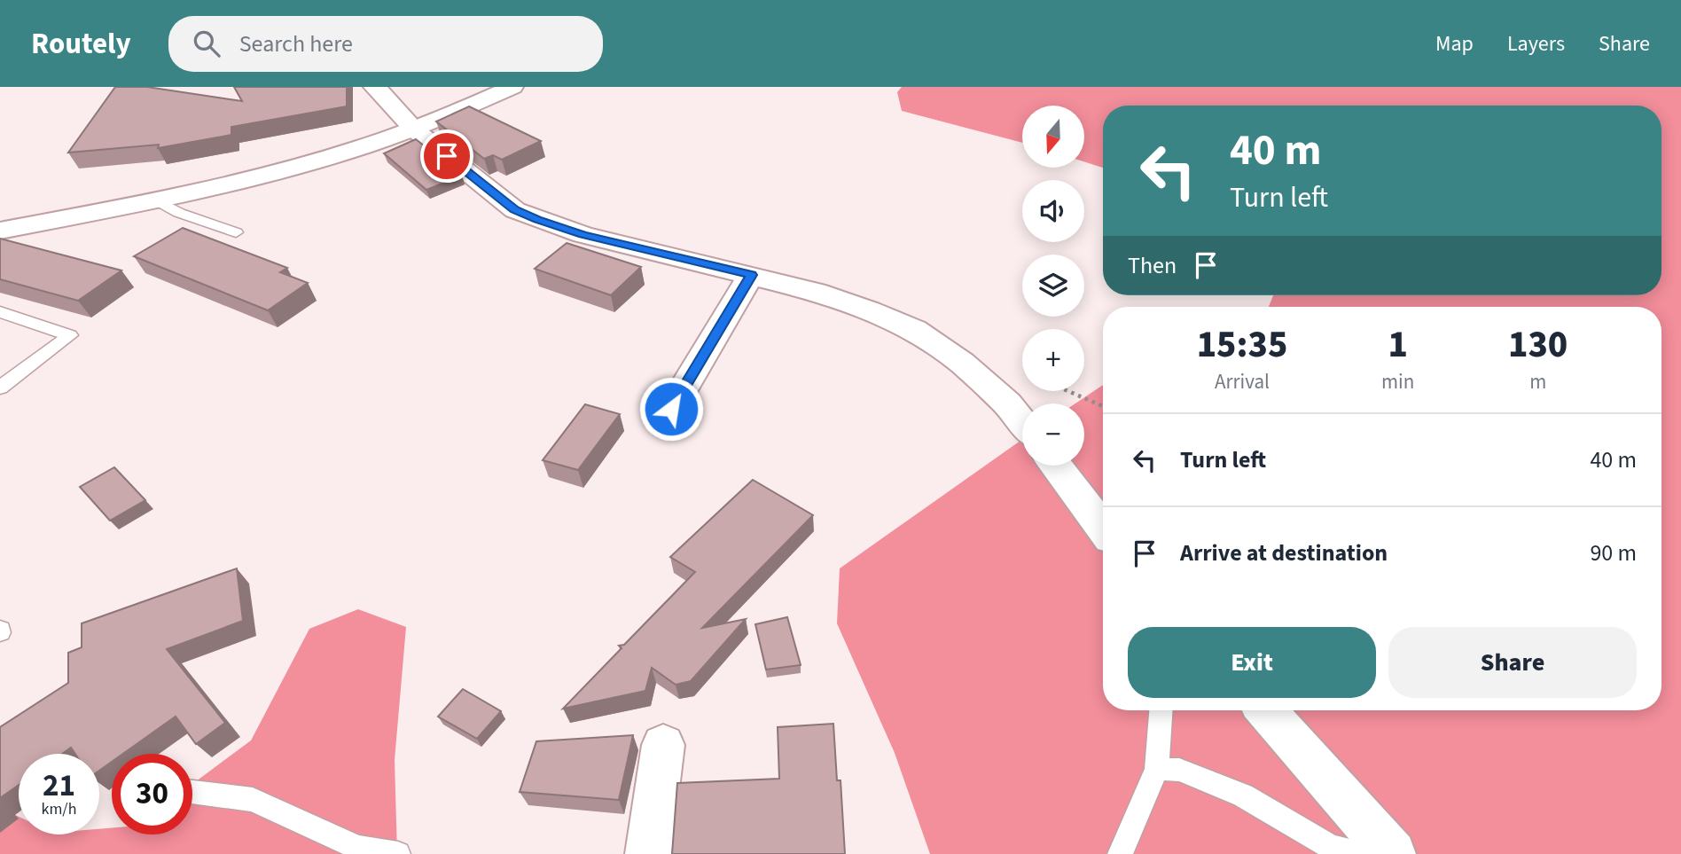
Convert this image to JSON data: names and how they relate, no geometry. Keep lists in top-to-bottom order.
{
  "north": "bottom",
  "page": {
    "header": "Routely",
    "search": "Search here",
    "nav": ["Map", "Layers", "Share"],
    "map_buttons": ["+", "−"],
    "turn": ["40 m", "Turn left"],
    "then": "Then",
    "eta": [
      "15:35",
      "Arrival",
      "1",
      "min",
      "130",
      "m"
    ],
    "list": [
      {
        "name": "Turn left",
        "value": "40 m"
      },
      {
        "name": "Arrive at destination",
        "value": "90 m"
      }
    ],
    "buttons": ["Exit", "Share"],
    "speed": "21 km/h",
    "limit": "30"
  }
}
